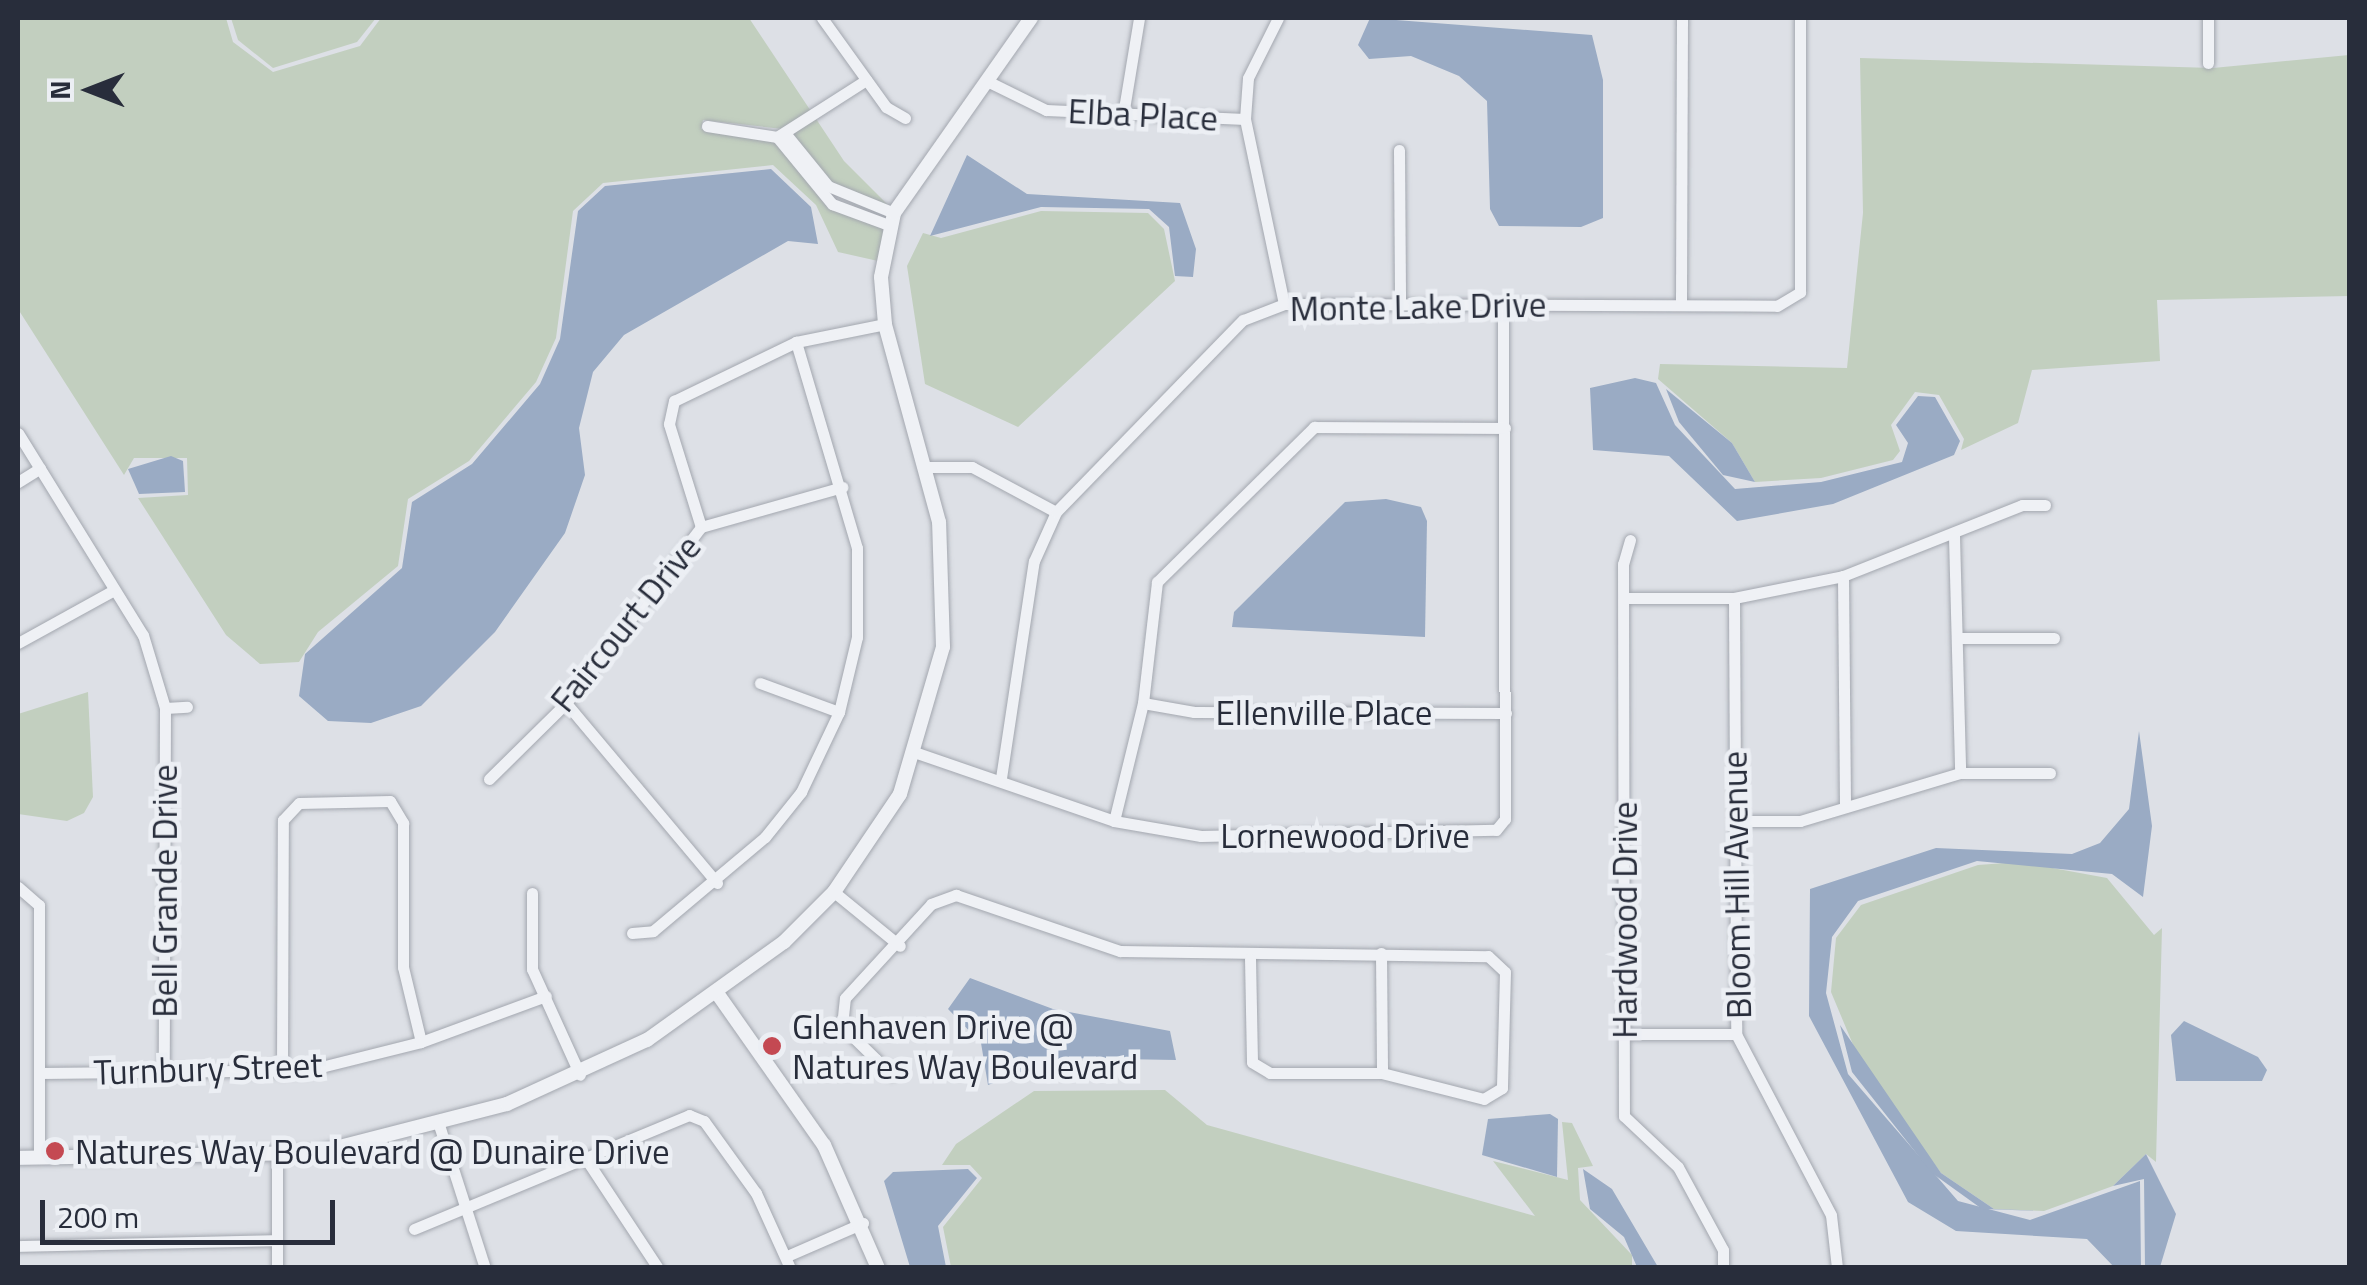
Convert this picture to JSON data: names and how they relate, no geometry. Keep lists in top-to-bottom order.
{
  "streets": {
    "street": [
      "Elba Place",
      "Monte Lake Drive",
      "Faircourt Drive",
      "Ellenville Place",
      "Lornewood Drive",
      "Bloom Hill Avenue",
      "Bell Grande Drive",
      "Hardwood Drive",
      "Turnbury Street"
    ]
  },
  "crossings": [
    ["Monte Lake Drive", "Lornewood Drive"],
    ["Ellenville Place", "Lornewood Drive"],
    ["Bell Grande Drive", "Turnbury Street"]
  ],
  "places": ["Glenhaven Drive @ Natures Way Boulevard", "Natures Way Boulevard @ Dunaire Drive"],
  "scale_bar": "200 m",
  "north": "left"
}
